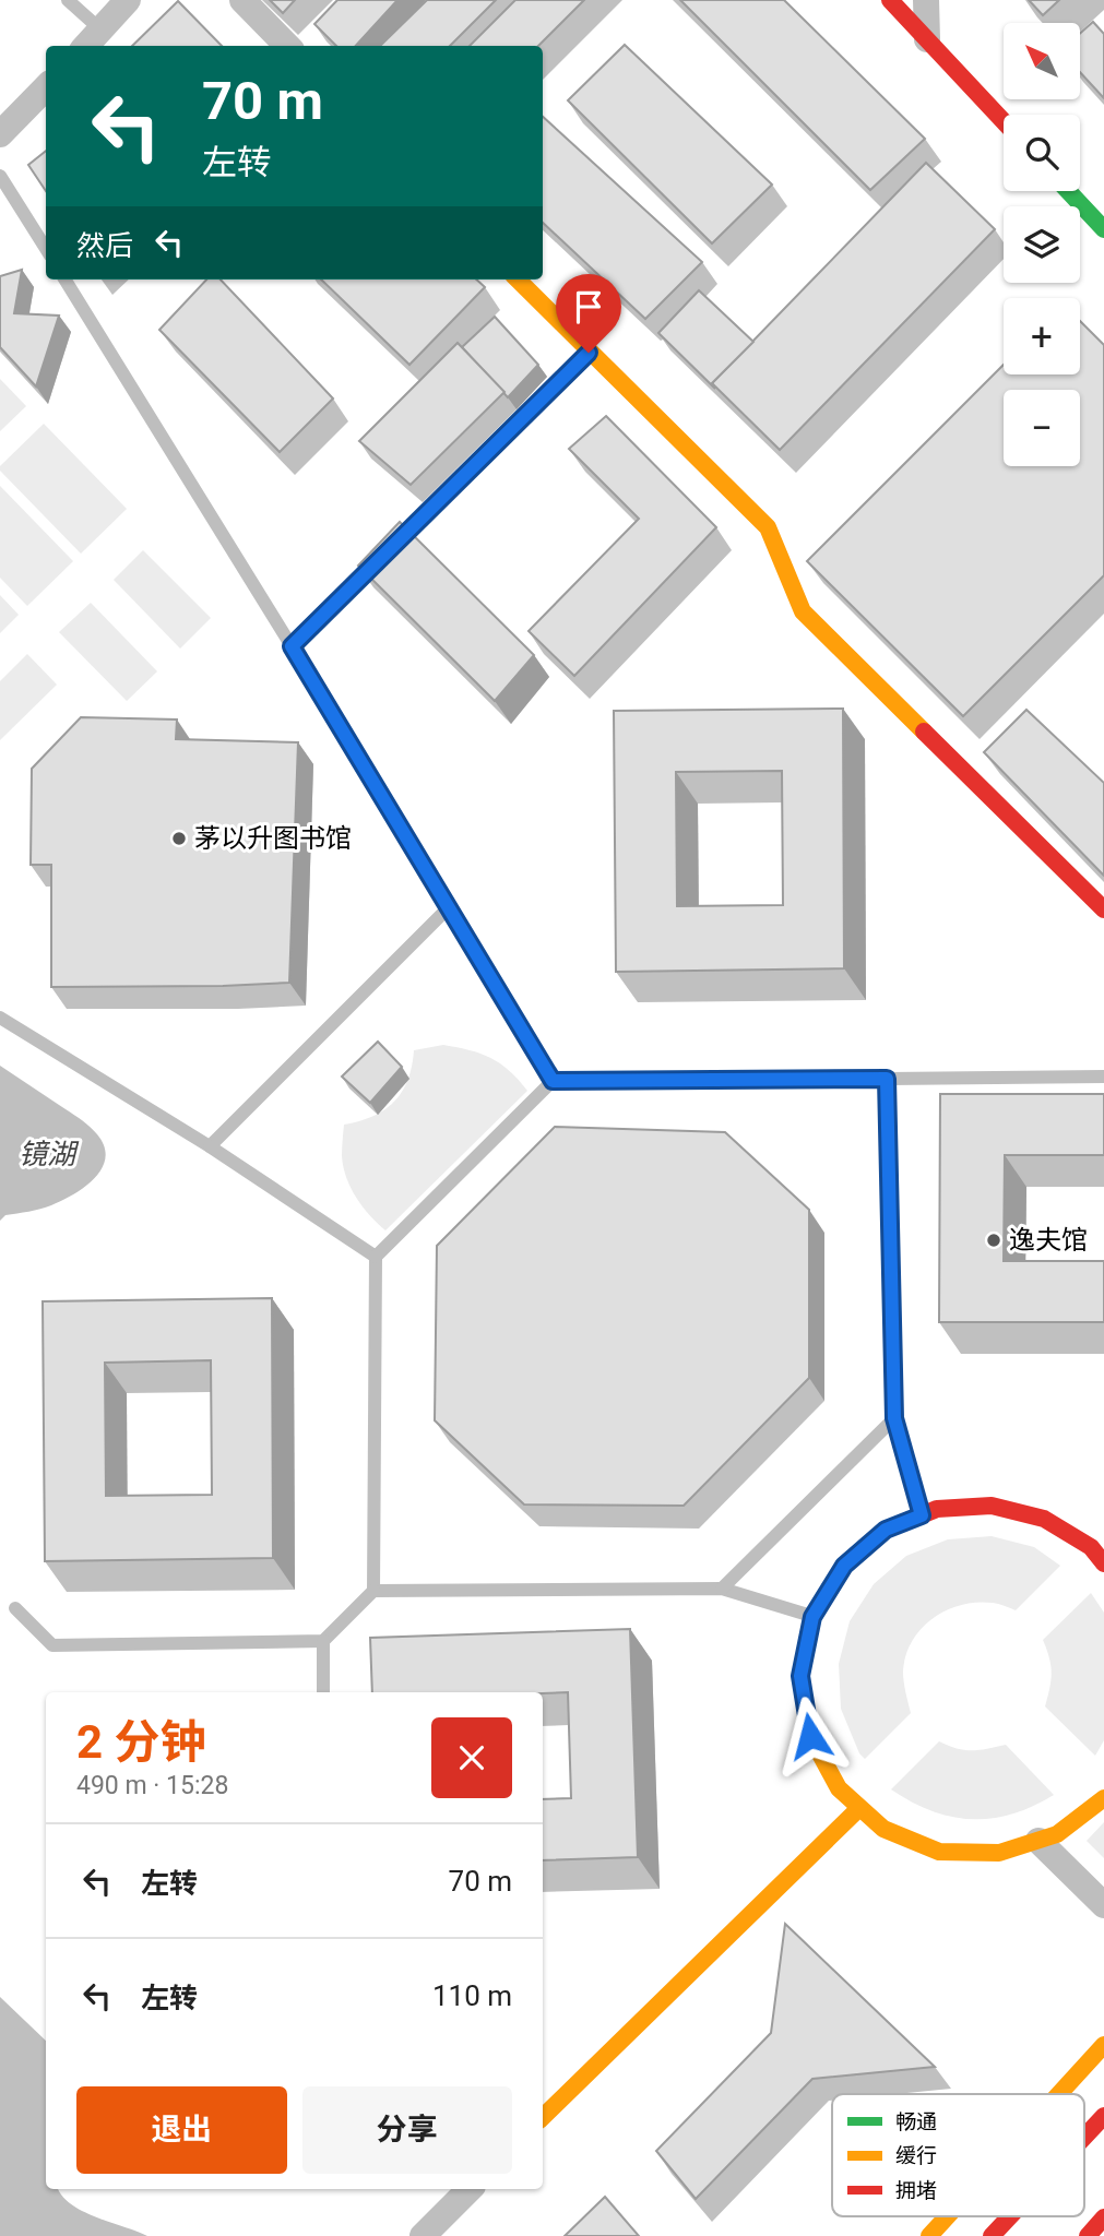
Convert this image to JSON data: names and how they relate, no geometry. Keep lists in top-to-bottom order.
{
  "water": ["镜湖"],
  "places": ["茅以升图书馆", "逸夫馆"],
  "legend": ["畅通", "缓行", "拥堵"],
  "north": "top left",
  "page": {
    "map_buttons": ["+", "−"],
    "turn": ["70 m", "左转"],
    "then": "然后",
    "heading": ["2 分钟", "490 m · 15:28"],
    "list": [
      {
        "name": "左转",
        "value": "70 m"
      },
      {
        "name": "左转",
        "value": "110 m"
      }
    ],
    "buttons": ["退出", "分享"]
  }
}
